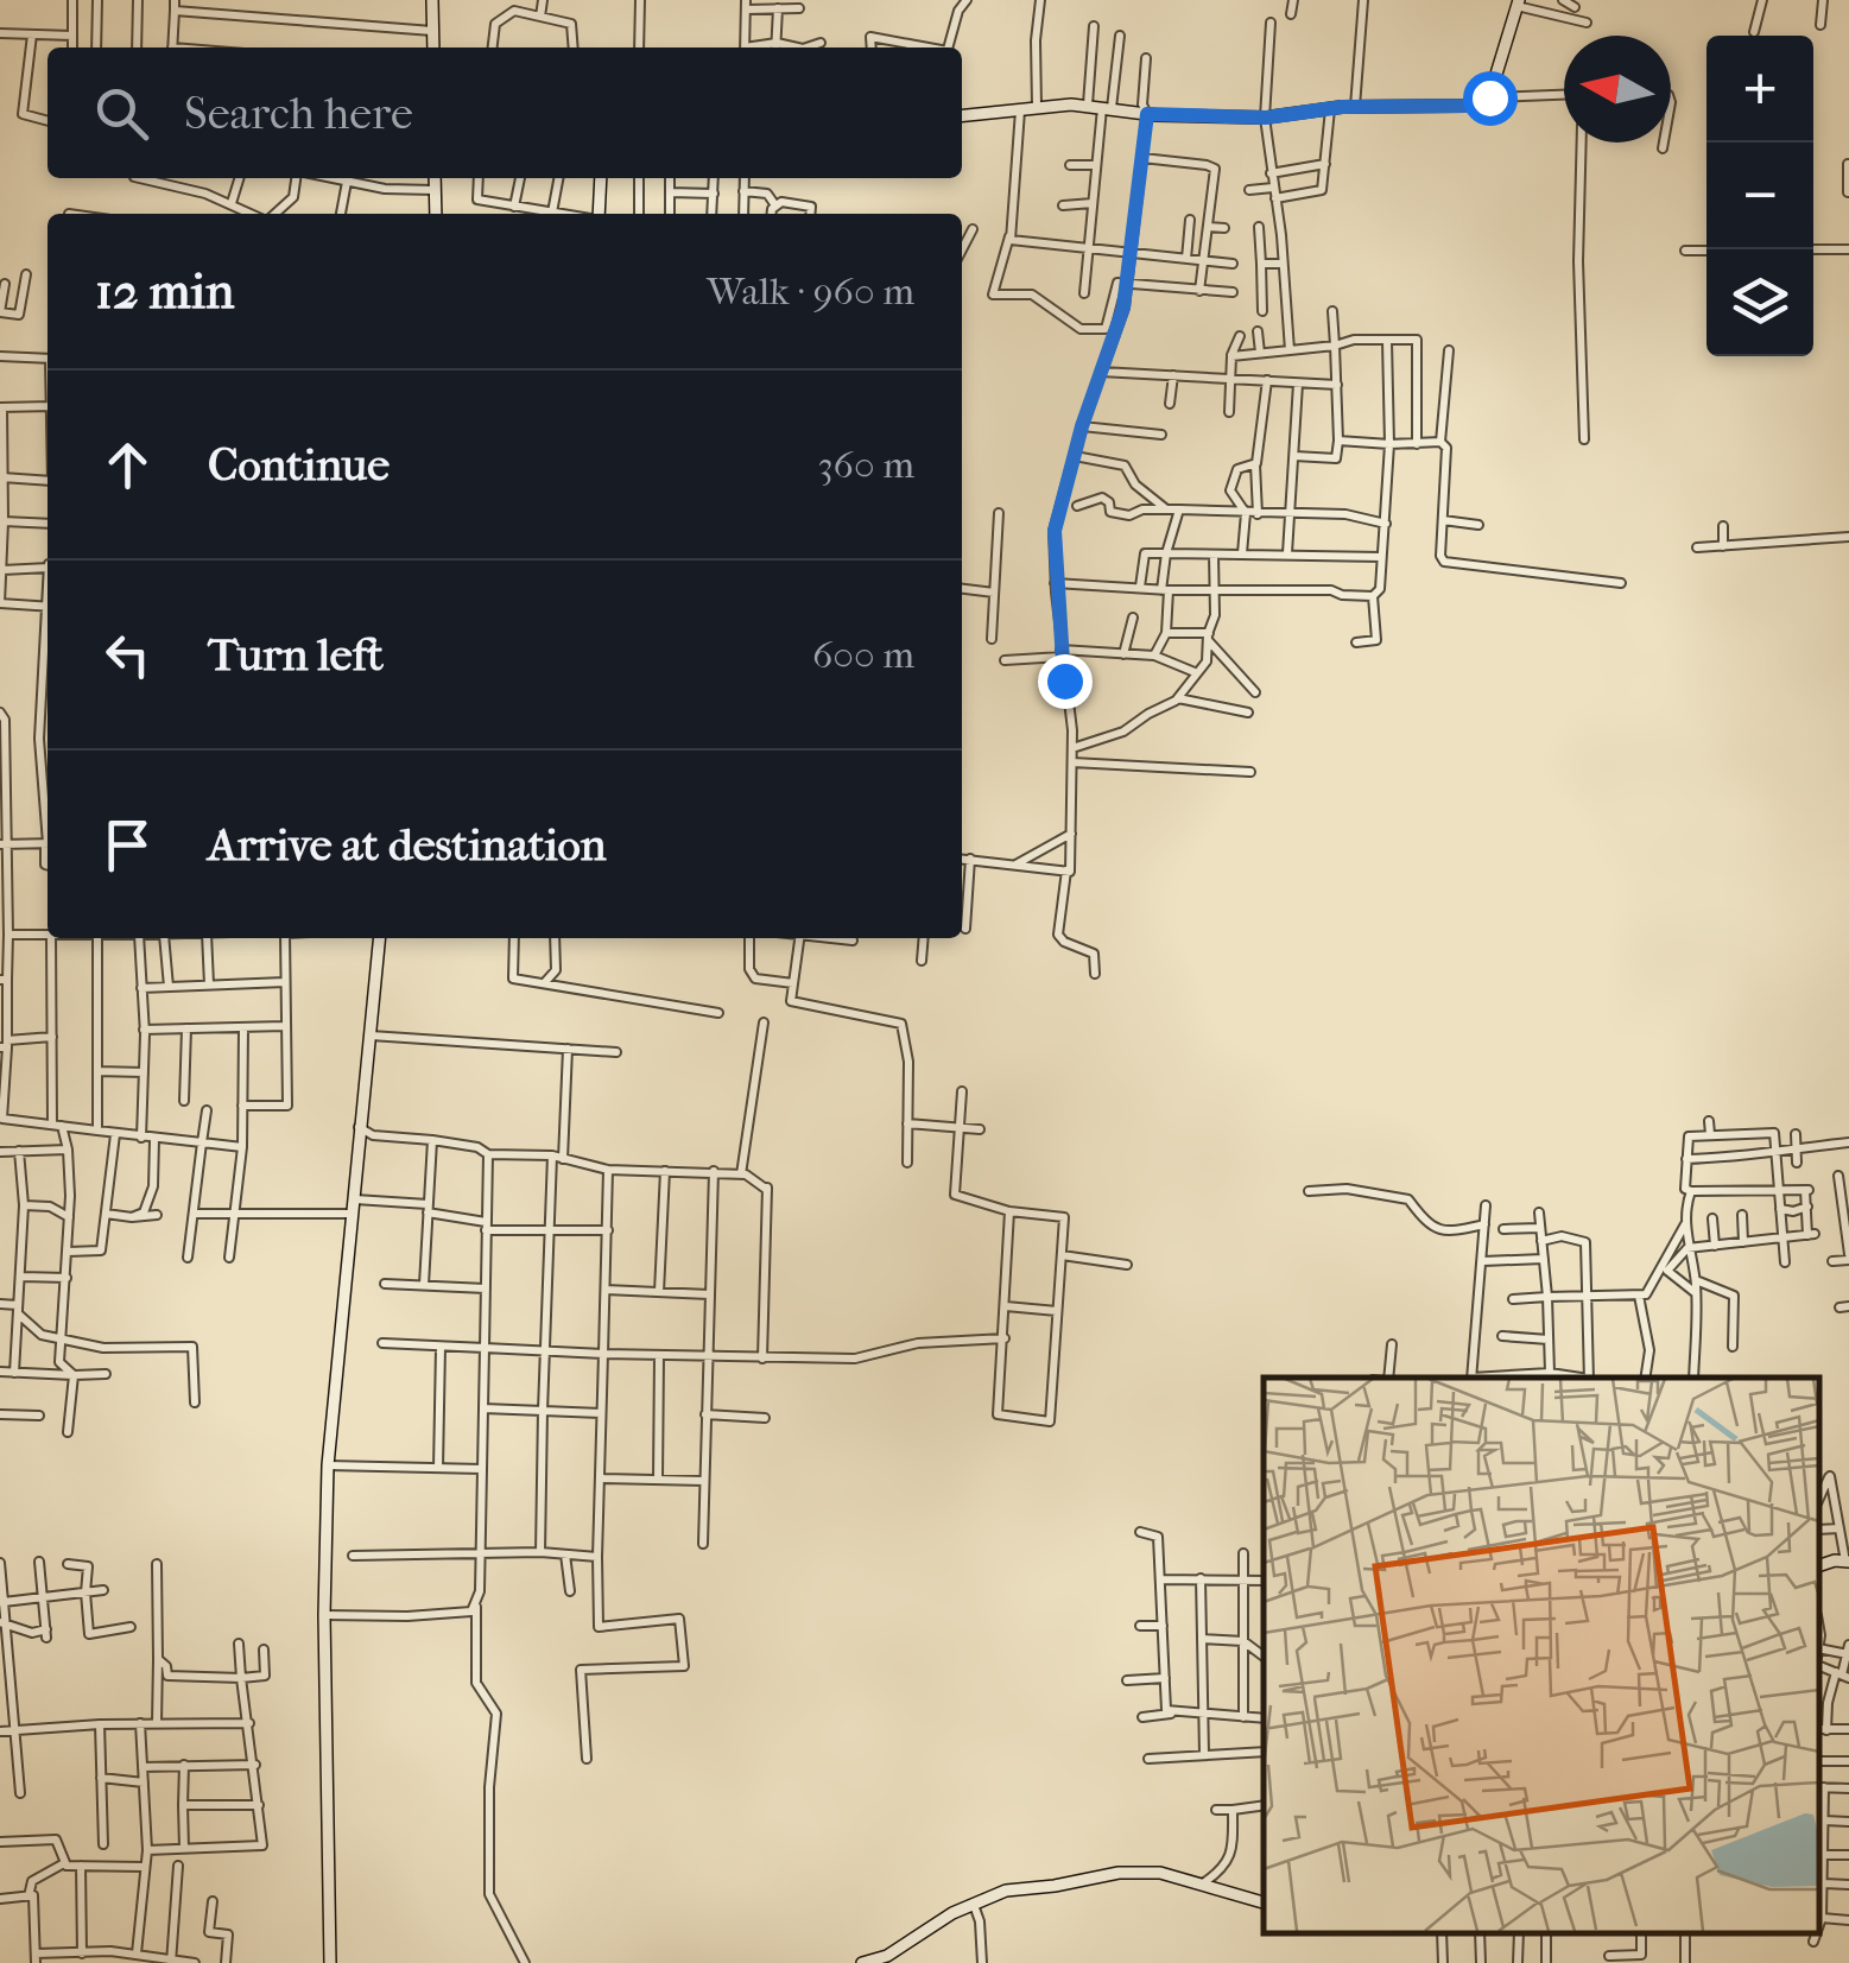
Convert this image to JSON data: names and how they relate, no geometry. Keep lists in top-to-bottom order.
{
  "north": "left",
  "page": {
    "map_buttons": ["+", "−"],
    "search": "Search here",
    "heading": ["12 min", "Walk · 960 m"],
    "list": [
      ["Continue", "360 m"],
      ["Turn left", "600 m"],
      "Arrive at destination"
    ]
  }
}
